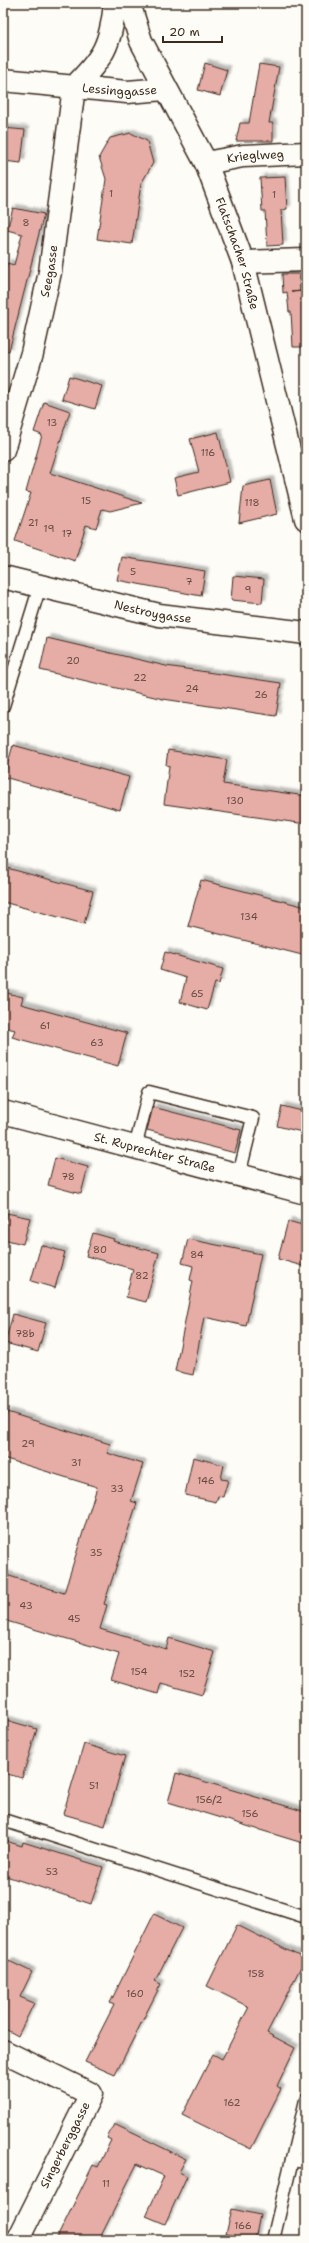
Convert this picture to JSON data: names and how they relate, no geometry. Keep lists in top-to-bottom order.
{
  "streets": {
    "street": [
      "Lessinggasse",
      "Krieglweg",
      "Flatschacher Straße",
      "Seegasse",
      "Nestroygasse",
      "St. Ruprechter Straße",
      "Singerberggasse"
    ]
  },
  "crossings": [
    ["Lessinggasse", "Flatschacher Straße"],
    ["Lessinggasse", "Seegasse"],
    ["Krieglweg", "Flatschacher Straße"]
  ],
  "house_numbers": [
    "1",
    "1",
    "8",
    "13",
    "116",
    "15",
    "118",
    "21",
    "19",
    "17",
    "5",
    "7",
    "9",
    "20",
    "22",
    "24",
    "26",
    "130",
    "134",
    "65",
    "61",
    "63",
    "78",
    "80",
    "84",
    "82",
    "78b",
    "29",
    "31",
    "146",
    "33",
    "35",
    "43",
    "45",
    "154",
    "152",
    "51",
    "156/2",
    "156",
    "53",
    "158",
    "160",
    "162",
    "11",
    "166"
  ],
  "scale_bar": "20 m"
}
